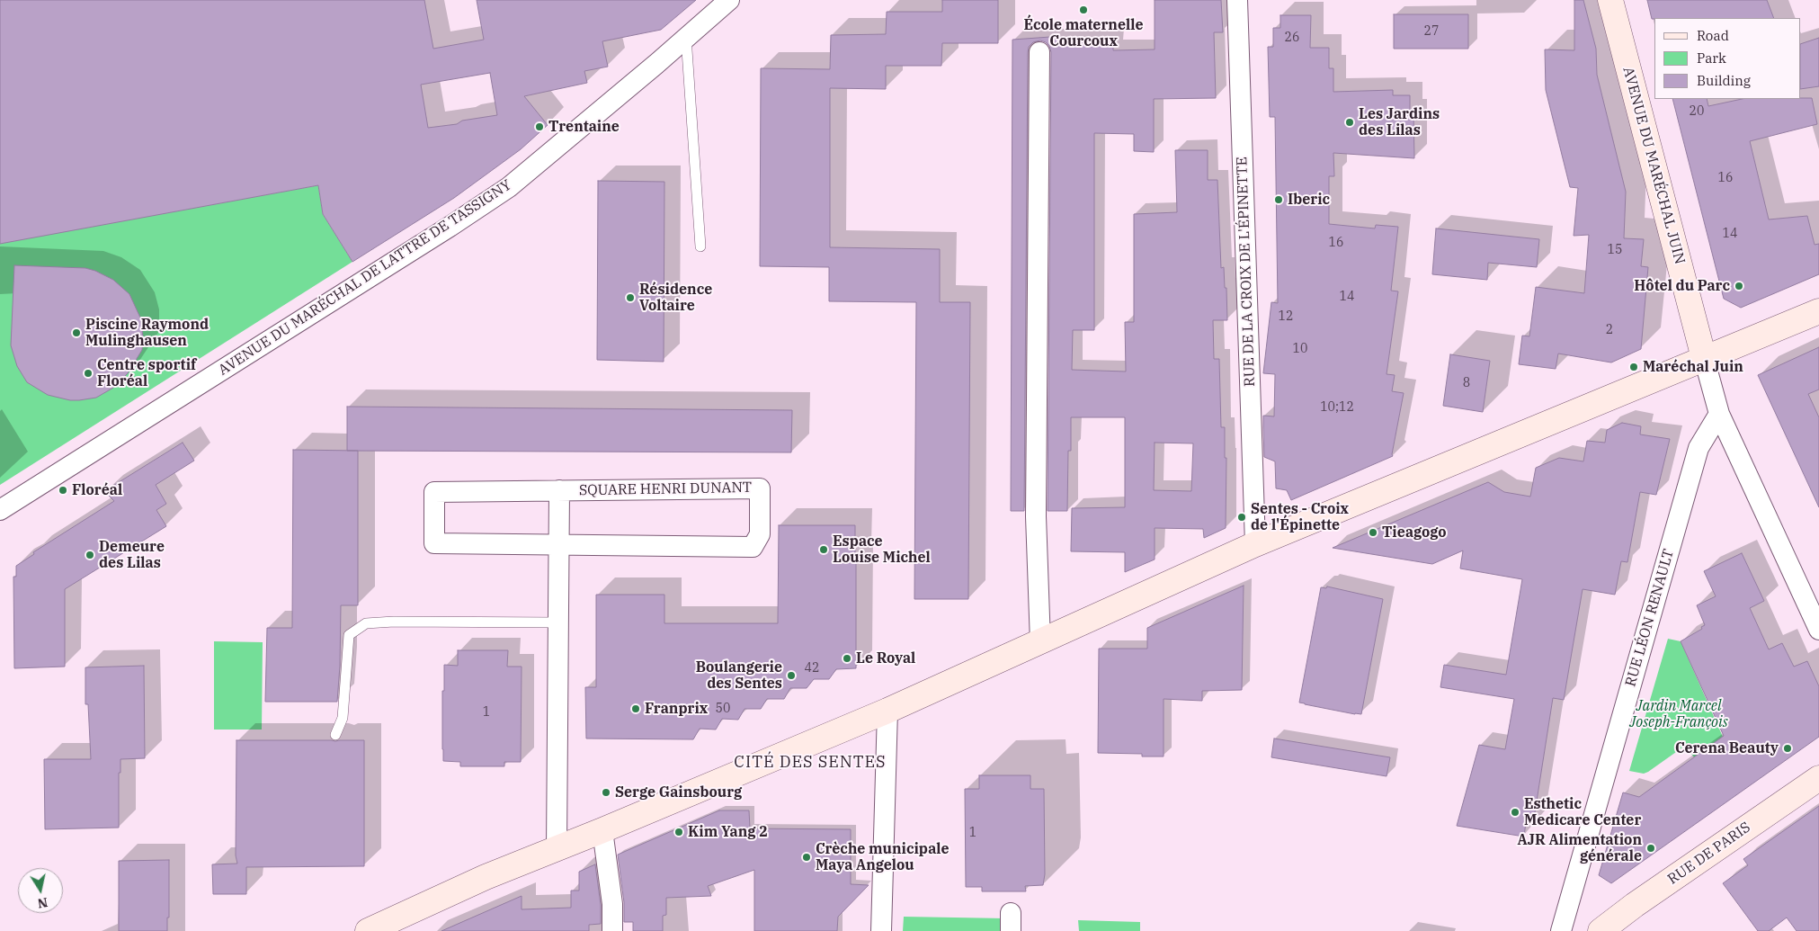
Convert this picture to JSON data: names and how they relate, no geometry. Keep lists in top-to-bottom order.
{
  "streets": {
    "street": [
      "AVENUE DU MARÉCHAL JUIN",
      "RUE DE LA CROIX DE L'ÉPINETTE",
      "AVENUE DU MARÉCHAL DE LATTRE DE TASSIGNY",
      "SQUARE HENRI DUNANT",
      "RUE LÉON RENAULT",
      "RUE DE PARIS"
    ]
  },
  "districts": ["CITÉ DES SENTES"],
  "parks": ["Jardin Marcel Joseph-François"],
  "places": [
    "École maternelle Courcoux",
    "Les Jardins des Lilas",
    "Trentaine",
    "Iberic",
    "Hôtel du Parc",
    "Résidence Voltaire",
    "Piscine Raymond Mulinghausen",
    "Maréchal Juin",
    "Centre sportif Floréal",
    "Floréal",
    "Sentes - Croix de l'Épinette",
    "Tieagogo",
    "Espace Louise Michel",
    "Demeure des Lilas",
    "Le Royal",
    "Boulangerie des Sentes",
    "Franprix",
    "Cerena Beauty",
    "Serge Gainsbourg",
    "Esthetic Medicare Center",
    "Kim Yang 2",
    "AJR Alimentation générale",
    "Crèche municipale Maya Angelou"
  ],
  "house_numbers": [
    "27",
    "26",
    "20",
    "16",
    "14",
    "16",
    "15",
    "14",
    "12",
    "2",
    "10",
    "8",
    "10;12",
    "42",
    "50",
    "1",
    "1"
  ],
  "legend": ["Road", "Park", "Building"],
  "north": "bottom"
}
